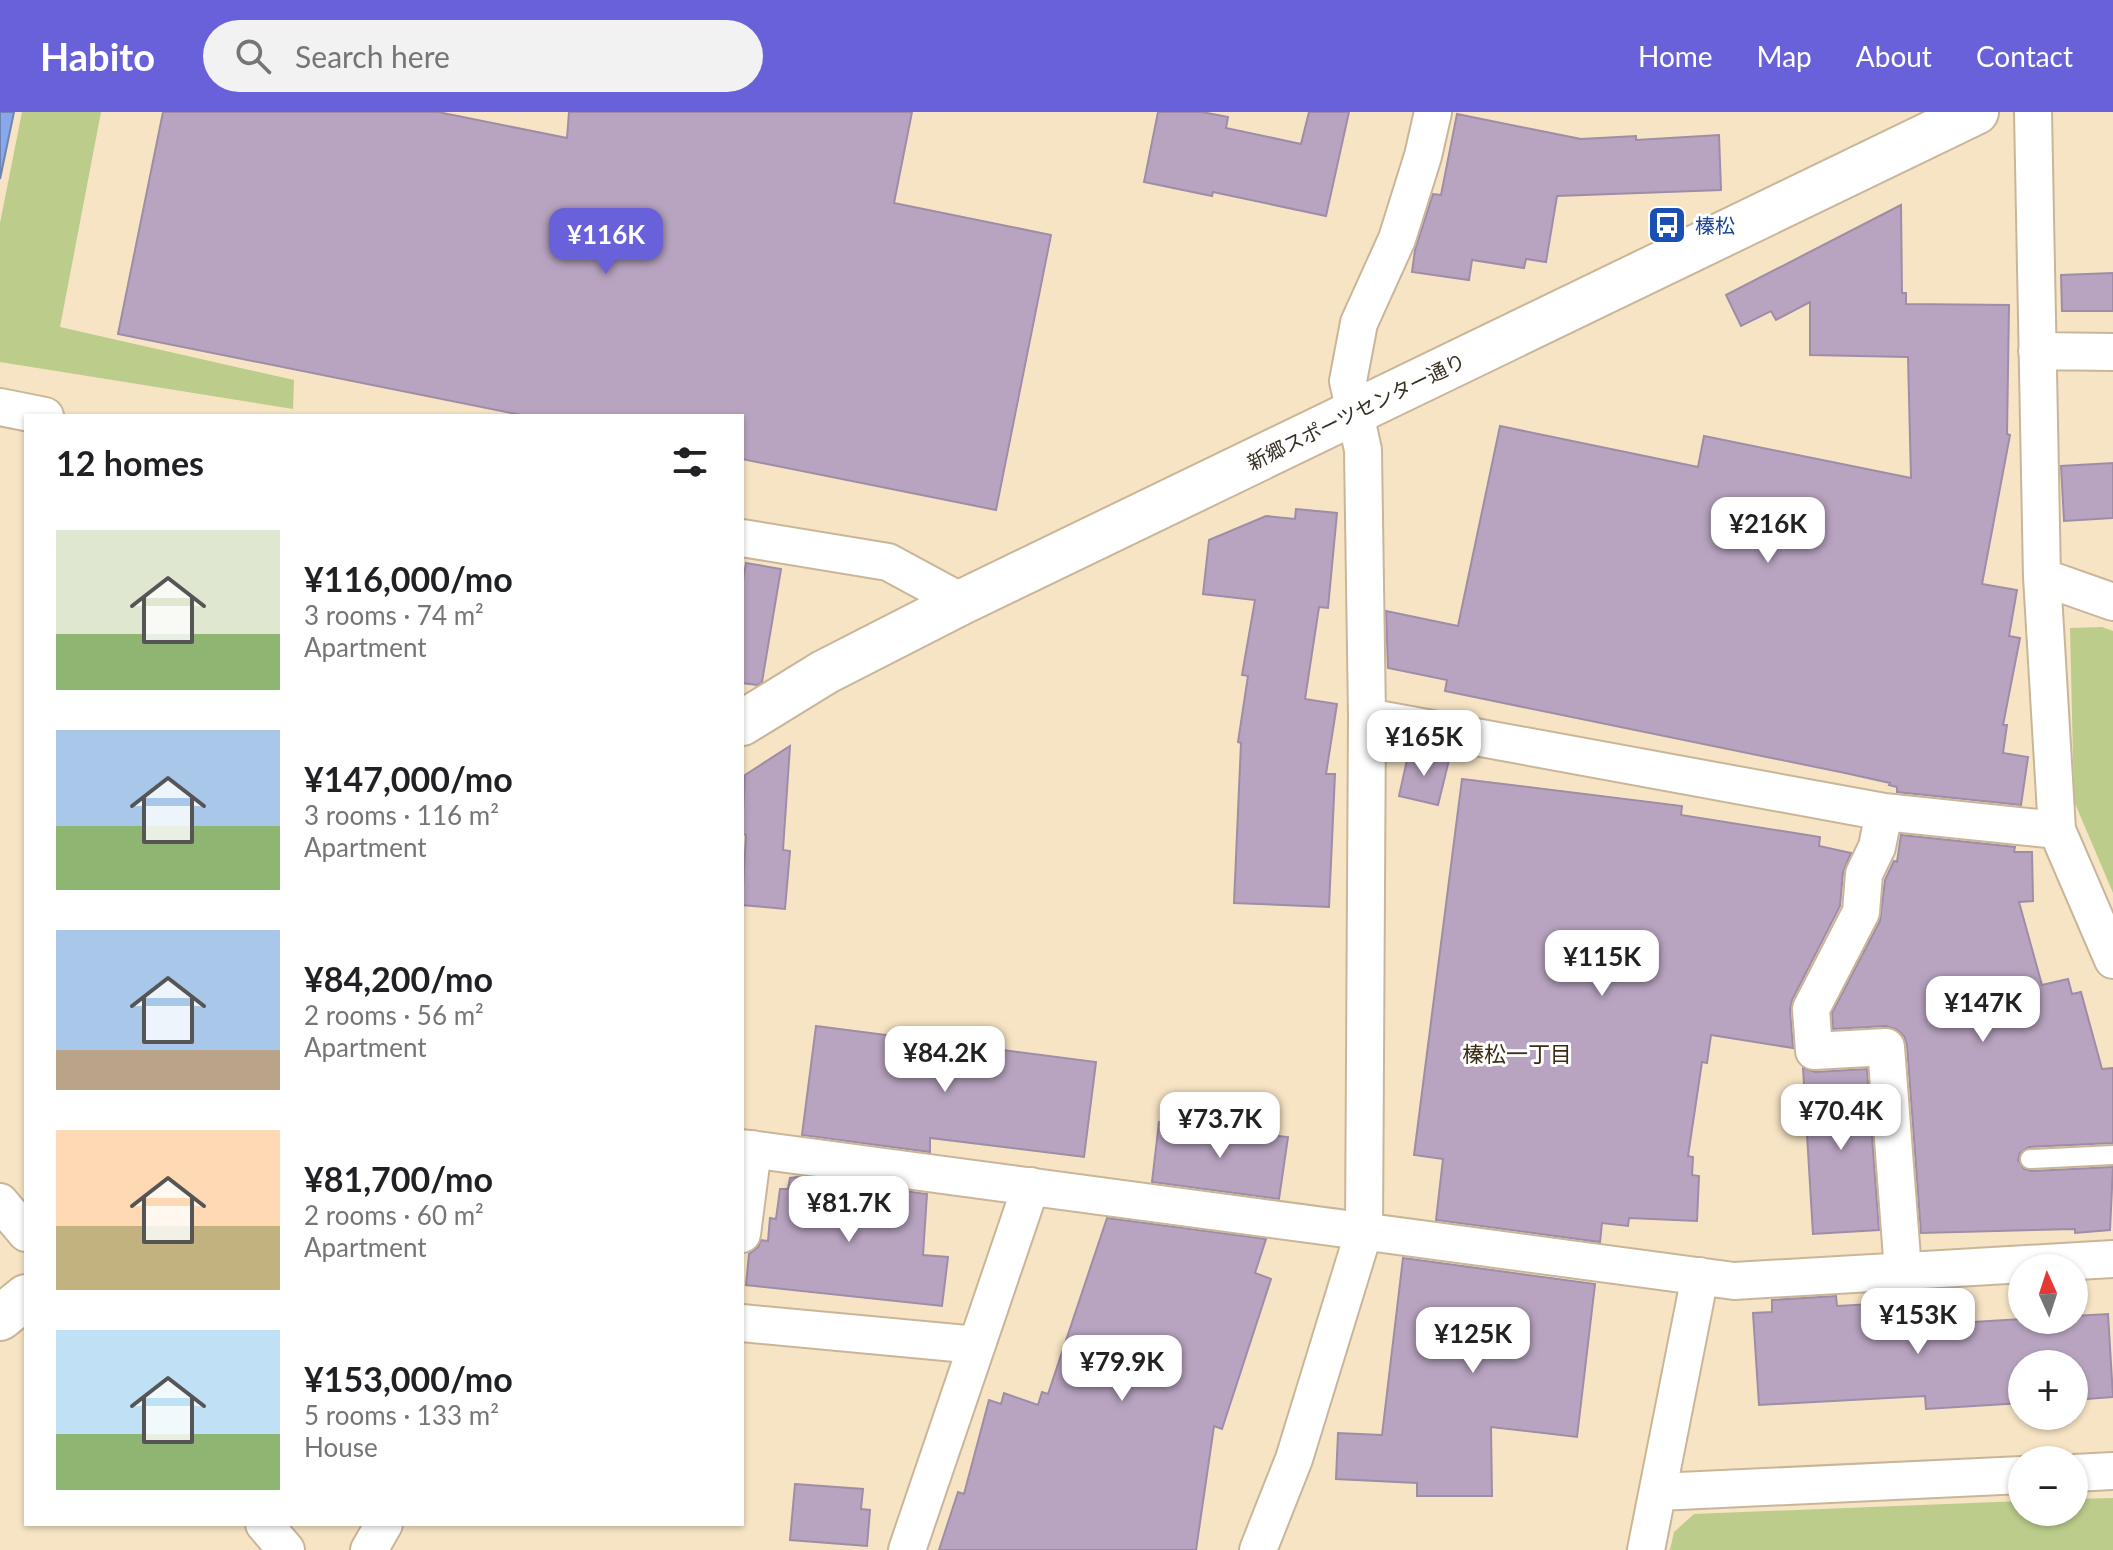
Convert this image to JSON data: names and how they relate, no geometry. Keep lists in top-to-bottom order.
{
  "streets": {
    "street": ["新郷スポーツセンター通り"]
  },
  "districts": ["榛松一丁目"],
  "places": {
    "bus stop": ["榛松"]
  },
  "north": "top",
  "page": {
    "header": "Habito",
    "search": "Search here",
    "nav": [
      "Home",
      "Map",
      "About",
      "Contact"
    ],
    "price": [
      "¥116K",
      "¥216K",
      "¥165K",
      "¥115K",
      "¥147K",
      "¥84.2K",
      "¥70.4K",
      "¥73.7K",
      "¥81.7K",
      "¥153K",
      "¥125K",
      "¥79.9K"
    ],
    "heading": "12 homes",
    "list": [
      {
        "name": "¥116,000/mo",
        "note": "3 rooms · 74 m² · Apartment"
      },
      {
        "name": "¥147,000/mo",
        "note": "3 rooms · 116 m² · Apartment"
      },
      {
        "name": "¥84,200/mo",
        "note": "2 rooms · 56 m² · Apartment"
      },
      {
        "name": "¥81,700/mo",
        "note": "2 rooms · 60 m² · Apartment"
      },
      {
        "name": "¥153,000/mo",
        "note": "5 rooms · 133 m² · House"
      }
    ],
    "map_buttons": ["+", "−"]
  }
}
